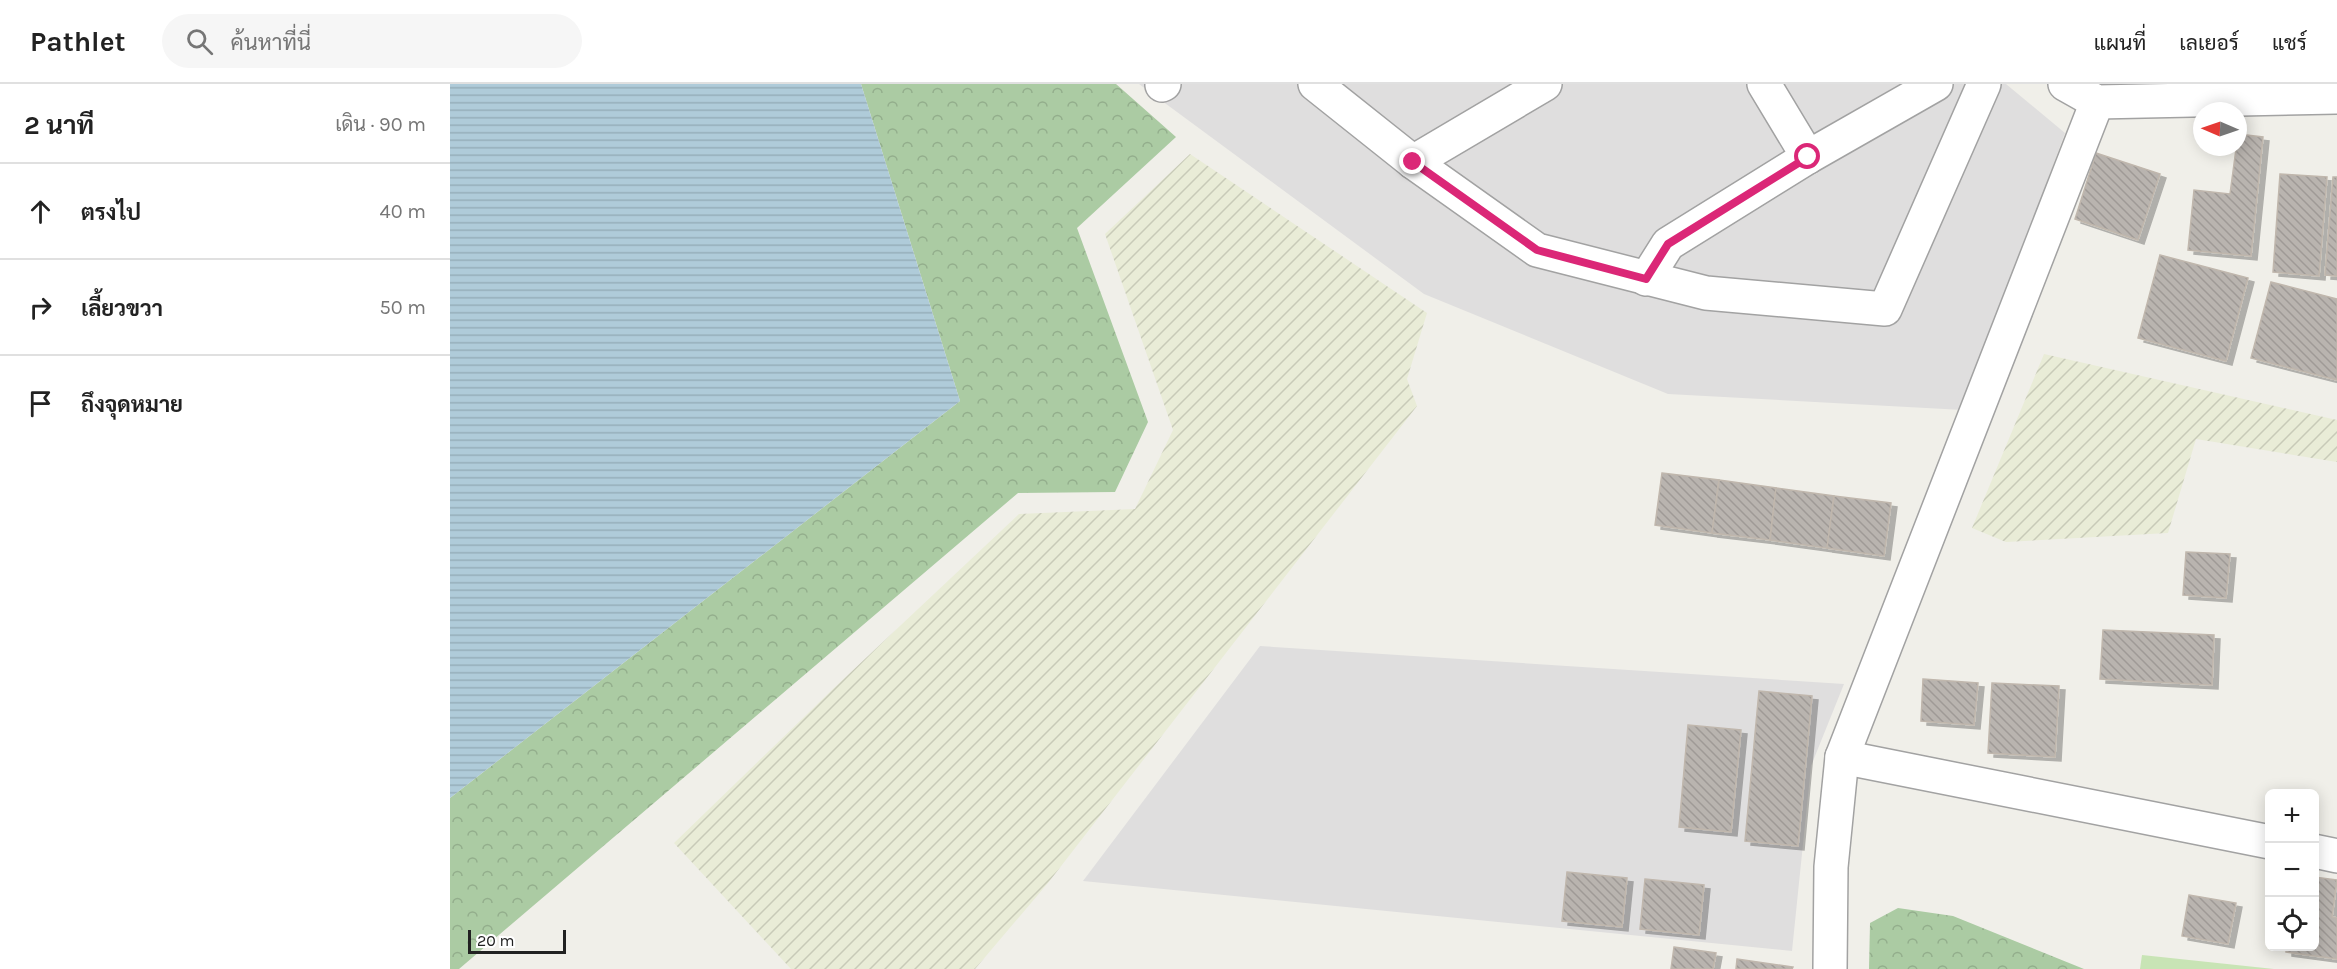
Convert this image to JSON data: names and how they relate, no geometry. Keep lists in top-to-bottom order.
{
  "scale_bar": "20 m",
  "north": "left",
  "page": {
    "header": "Pathlet",
    "search": "ค้นหาที่นี่",
    "nav": ["แผนที่", "เลเยอร์", "แชร์"],
    "heading": ["2 นาที", "เดิน · 90 m"],
    "list": [
      ["ตรงไป", "40 m"],
      ["เลี้ยวขวา", "50 m"],
      "ถึงจุดหมาย"
    ],
    "map_buttons": ["+", "−"],
    "scale": "20 m"
  }
}
